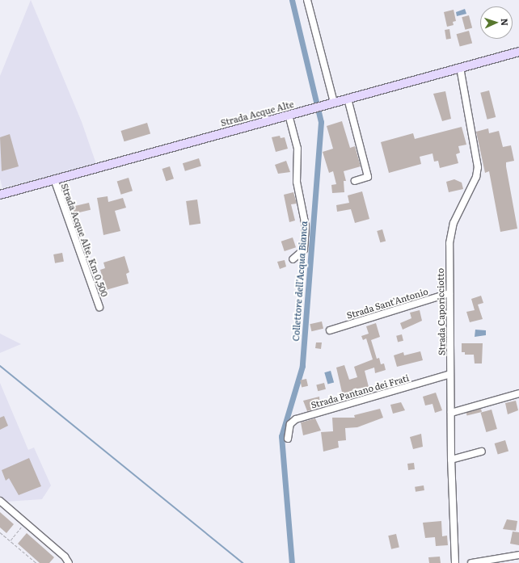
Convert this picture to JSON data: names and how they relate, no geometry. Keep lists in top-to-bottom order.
{
  "streets": {
    "main road": ["Strada Acque Alte"],
    "street": [
      "Strada Acque Alte, Km 0,500",
      "Strada Sant'Antonio",
      "Strada Caporicciotto",
      "Strada Pantano dei Frati"
    ]
  },
  "crossings": [
    ["Strada Acque Alte", "Strada Acque Alte, Km 0,500"],
    ["Strada Acque Alte", "Strada Caporicciotto"],
    ["Strada Sant'Antonio", "Strada Caporicciotto"],
    ["Strada Caporicciotto", "Strada Pantano dei Frati"]
  ],
  "water": ["Collettore dell'Acqua Bianca"],
  "north": "right"
}
